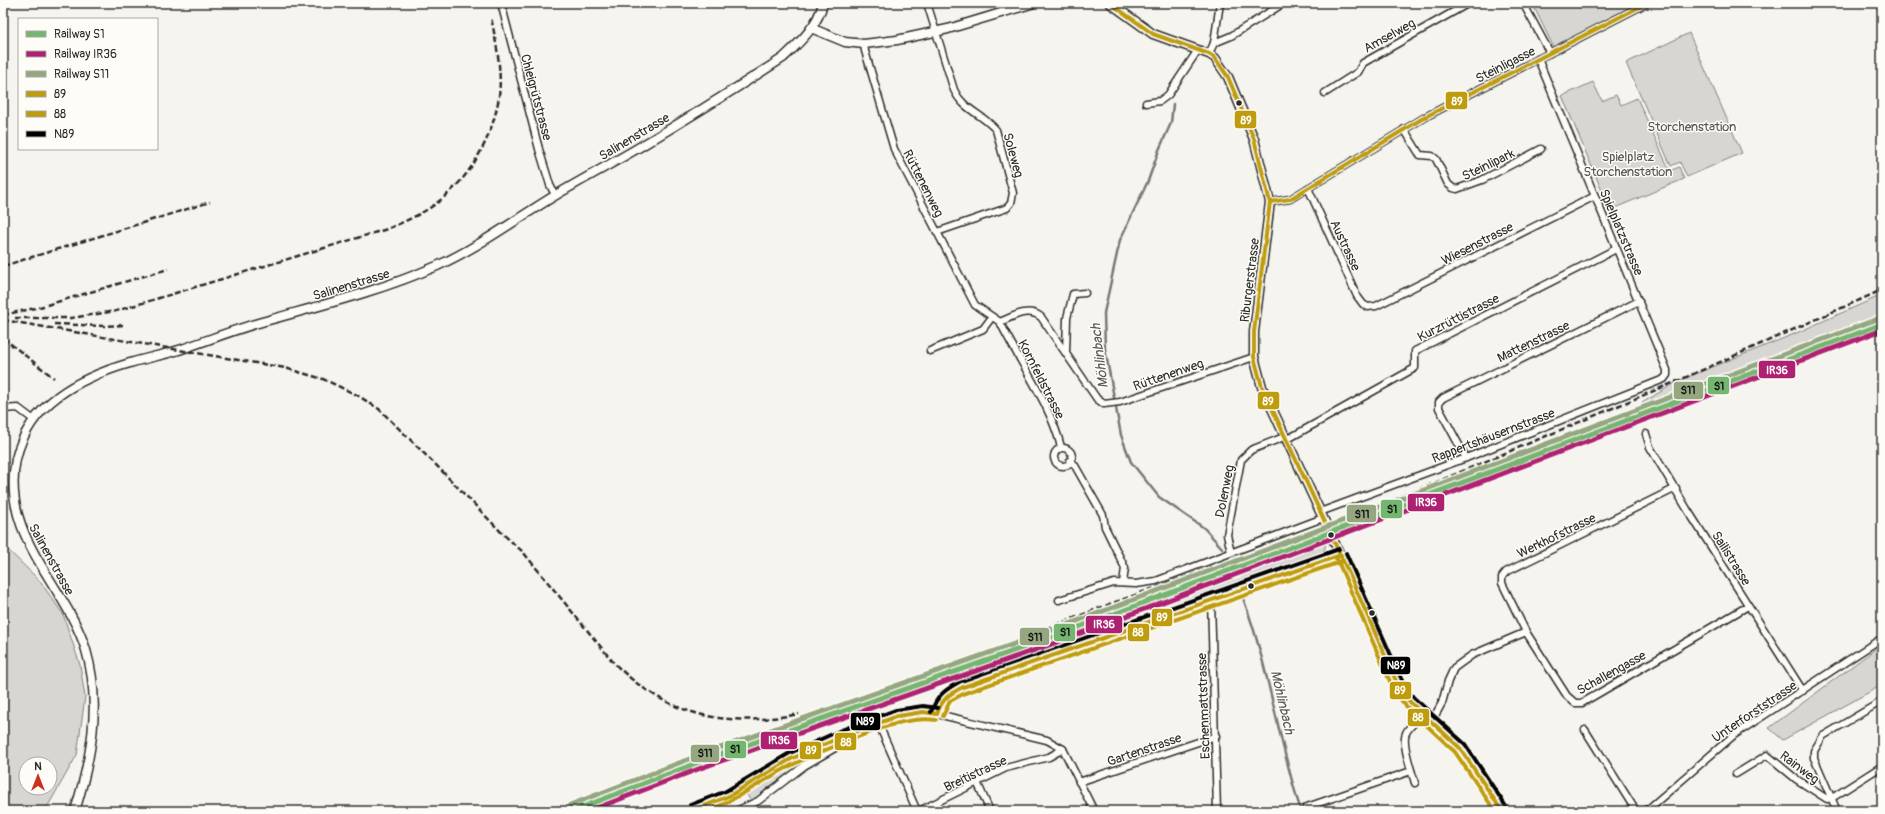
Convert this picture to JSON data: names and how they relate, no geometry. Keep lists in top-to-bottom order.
{
  "streets": {
    "street": [
      "Amselweg",
      "Steinligasse",
      "Chleigrütstrasse",
      "Salinenstrasse",
      "Soleweg",
      "Steinlipark",
      "Rüttenenweg",
      "Spielplatzstrasse",
      "Wiesenstrasse",
      "Austrasse",
      "Riburgerstrasse",
      "Kurzrüttistrasse",
      "Mattenstrasse",
      "Kornfeldstrasse",
      "Rappertshäusernstrasse",
      "Dolenweg",
      "Werkhofstrasse",
      "Sailistrasse",
      "Schallengasse",
      "Eschenmattstrasse",
      "Unterforststrasse",
      "Gartenstrasse",
      "Rainweg",
      "Breitistrasse"
    ]
  },
  "crossings": [
    ["Steinligasse", "Steinlipark"],
    ["Steinligasse", "Spielplatzstrasse"],
    ["Steinligasse", "Austrasse"],
    ["Steinligasse", "Riburgerstrasse"],
    ["Chleigrütstrasse", "Salinenstrasse"],
    ["Soleweg", "Rüttenenweg"],
    ["Rüttenenweg", "Riburgerstrasse"],
    ["Rüttenenweg", "Kornfeldstrasse"],
    ["Spielplatzstrasse", "Wiesenstrasse"],
    ["Spielplatzstrasse", "Kurzrüttistrasse"],
    ["Spielplatzstrasse", "Mattenstrasse"],
    ["Spielplatzstrasse", "Rappertshäusernstrasse"],
    ["Wiesenstrasse", "Austrasse"],
    ["Riburgerstrasse", "Kurzrüttistrasse"],
    ["Riburgerstrasse", "Rappertshäusernstrasse"],
    ["Riburgerstrasse", "Dolenweg"],
    ["Kurzrüttistrasse", "Dolenweg"],
    ["Mattenstrasse", "Rappertshäusernstrasse"],
    ["Kornfeldstrasse", "Rappertshäusernstrasse"],
    ["Rappertshäusernstrasse", "Dolenweg"],
    ["Werkhofstrasse", "Sailistrasse"],
    ["Werkhofstrasse", "Schallengasse"],
    ["Sailistrasse", "Schallengasse"],
    ["Sailistrasse", "Unterforststrasse"],
    ["Eschenmattstrasse", "Gartenstrasse"]
  ],
  "water": ["Möhlinbach"],
  "parks": ["Storchenstation", "Spielplatz Storchenstation"],
  "lines": [
    "transit line 89",
    "rail line S11",
    "rail line S1",
    "rail line IR36",
    "transit line N89",
    "transit line 88"
  ],
  "legend": [
    "Railway S1",
    "Railway IR36",
    "Railway S11",
    "89",
    "88",
    "N89"
  ],
  "north": "top"
}
